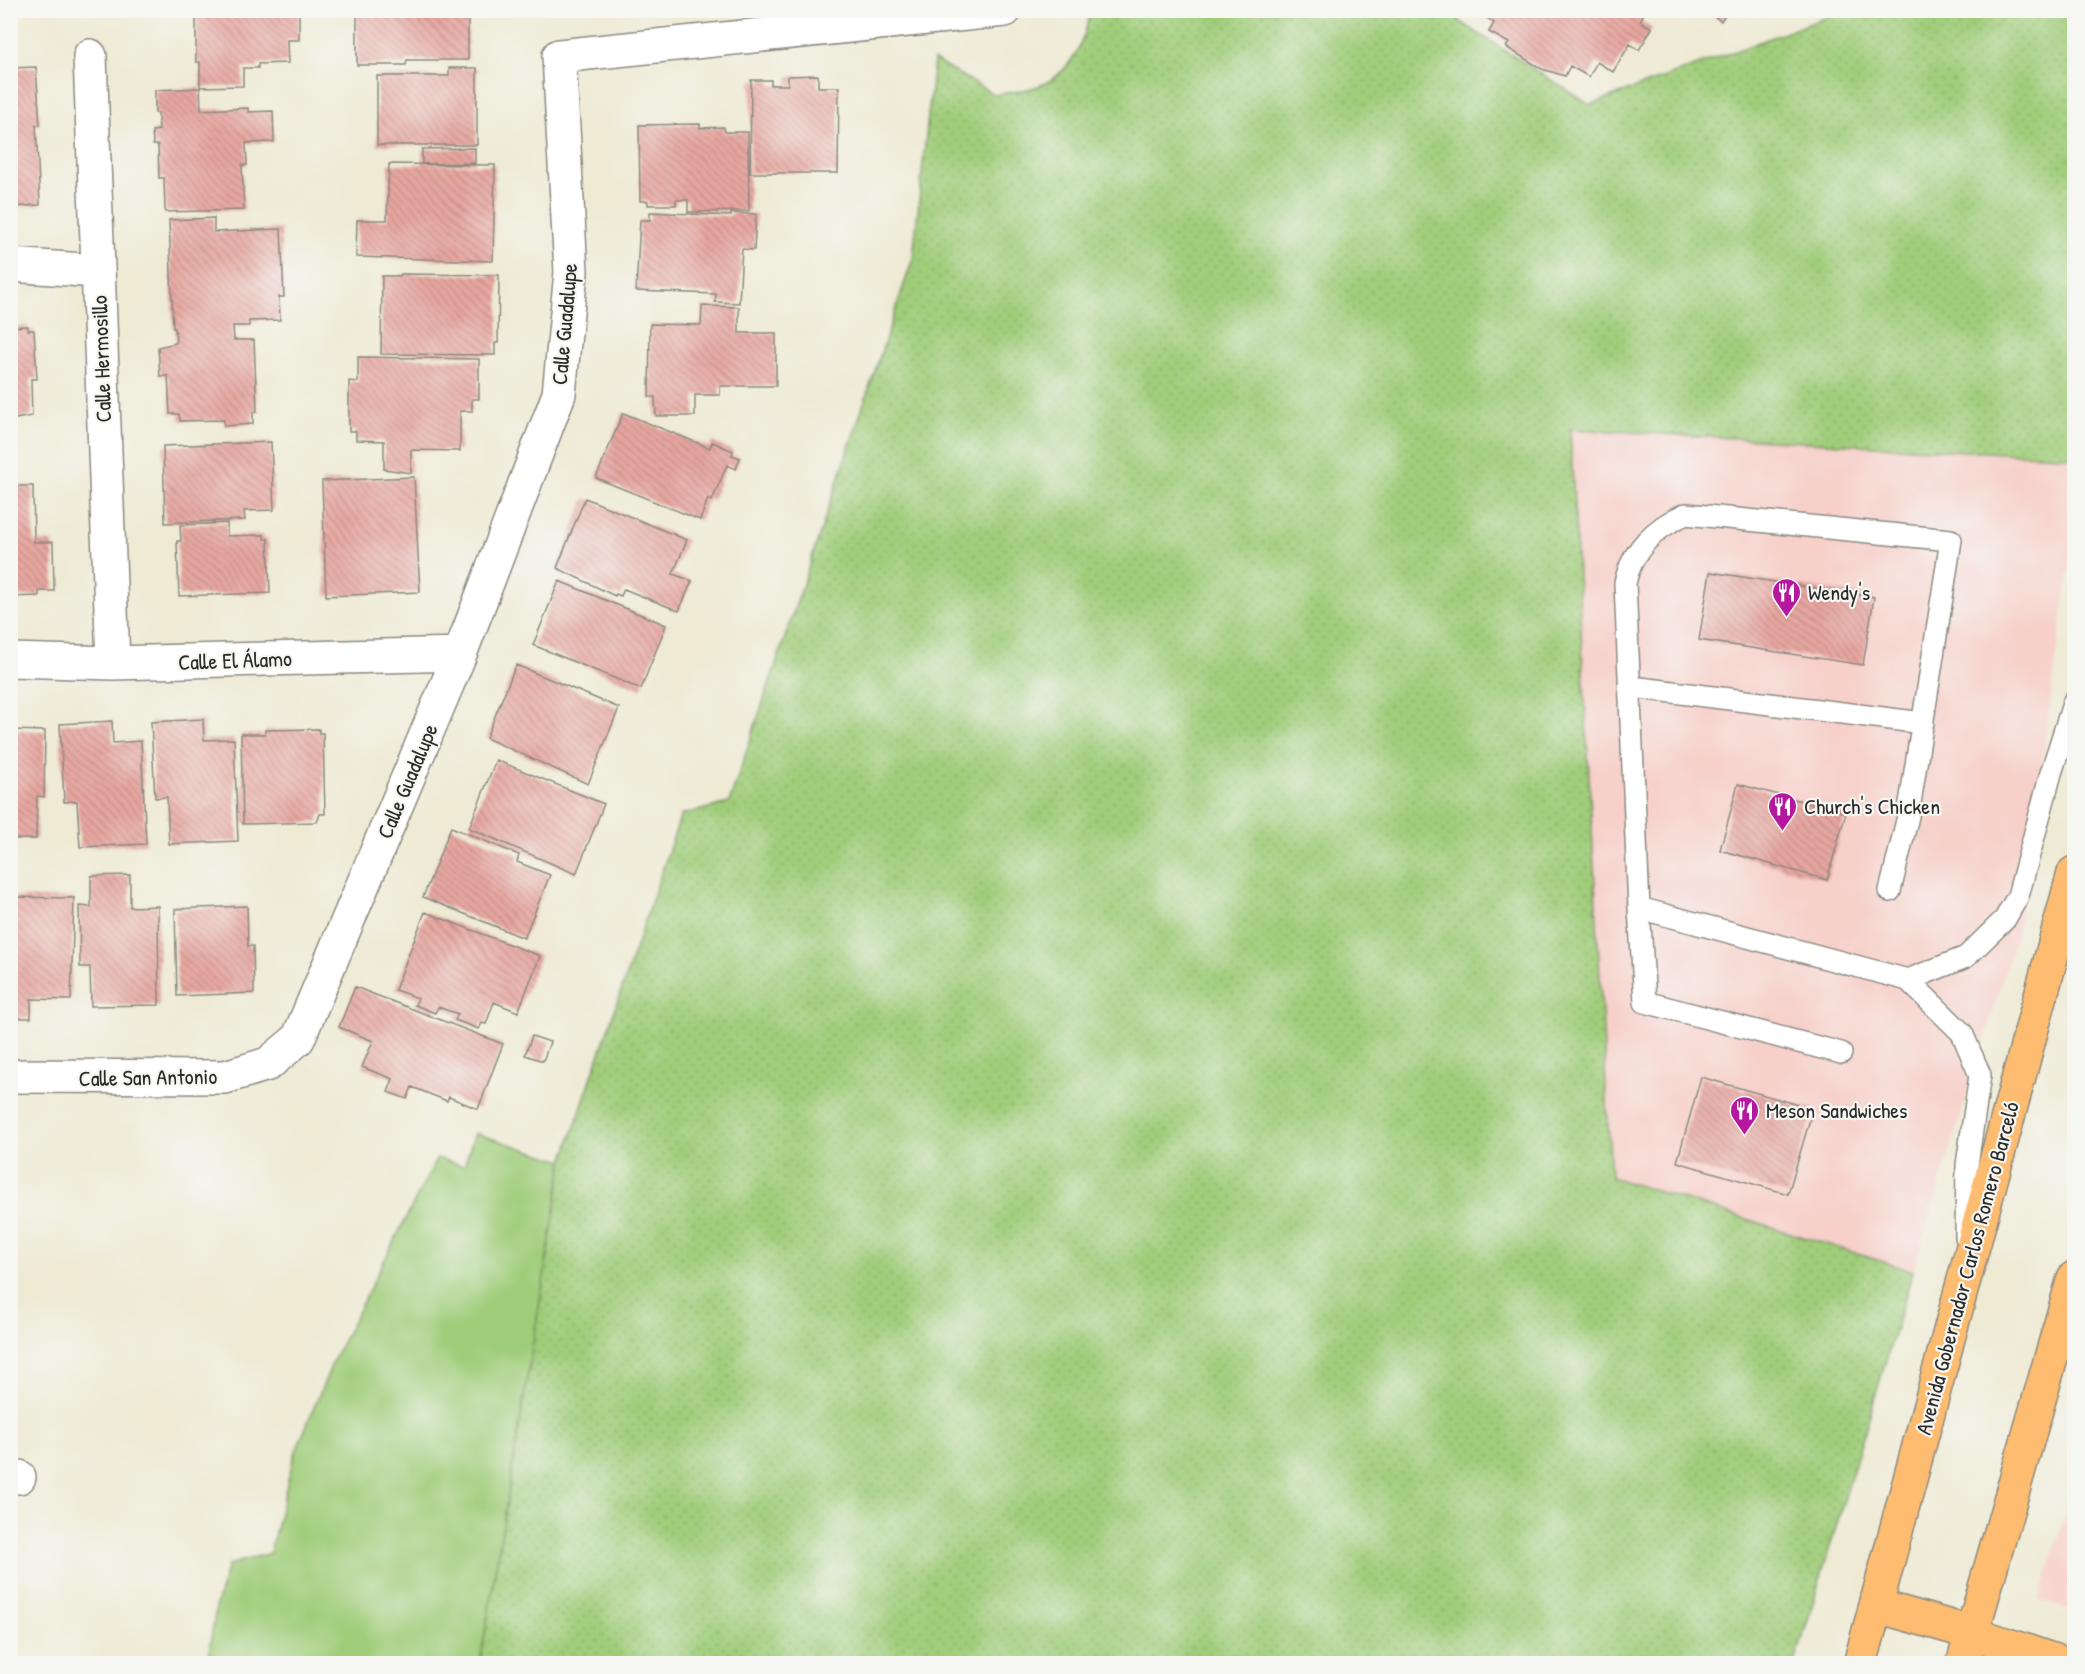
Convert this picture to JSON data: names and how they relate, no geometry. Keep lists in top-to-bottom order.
{
  "streets": {
    "main road": ["Avenida Gobernador Carlos Romero Barceló"],
    "street": [
      "Calle Guadalupe",
      "Calle Hermosillo",
      "Calle El Álamo",
      "Calle San Antonio"
    ]
  },
  "crossings": [
    ["Calle Guadalupe", "Calle El Álamo"],
    ["Calle Guadalupe", "Calle San Antonio"],
    ["Calle Hermosillo", "Calle El Álamo"]
  ],
  "places": {
    "restaurant": ["Wendy's", "Church's Chicken", "Meson Sandwiches"]
  }
}
